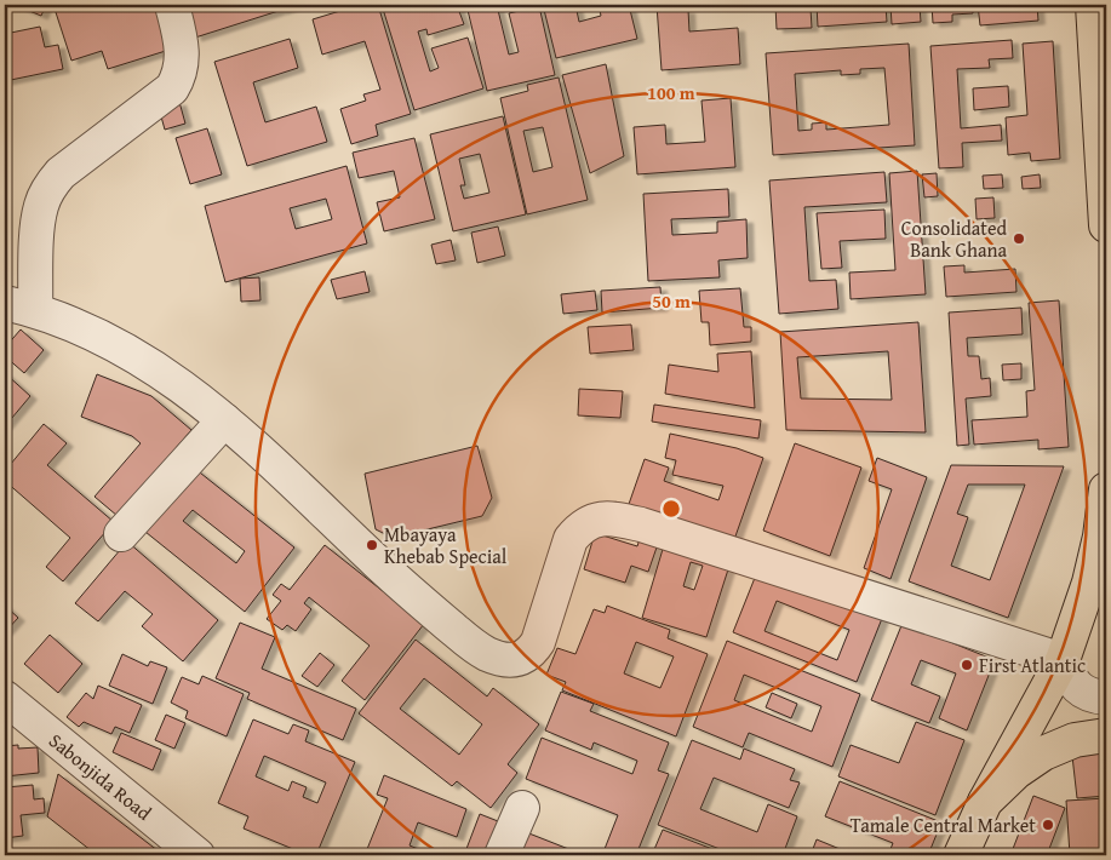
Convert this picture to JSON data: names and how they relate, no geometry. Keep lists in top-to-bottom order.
{
  "streets": {
    "street": ["Sabonjida Road"]
  },
  "places": [
    "Consolidated Bank Ghana",
    "Mbayaya Khebab Special",
    "First Atlantic",
    "Tamale Central Market"
  ],
  "rings": ["100 m", "50 m"]
}
